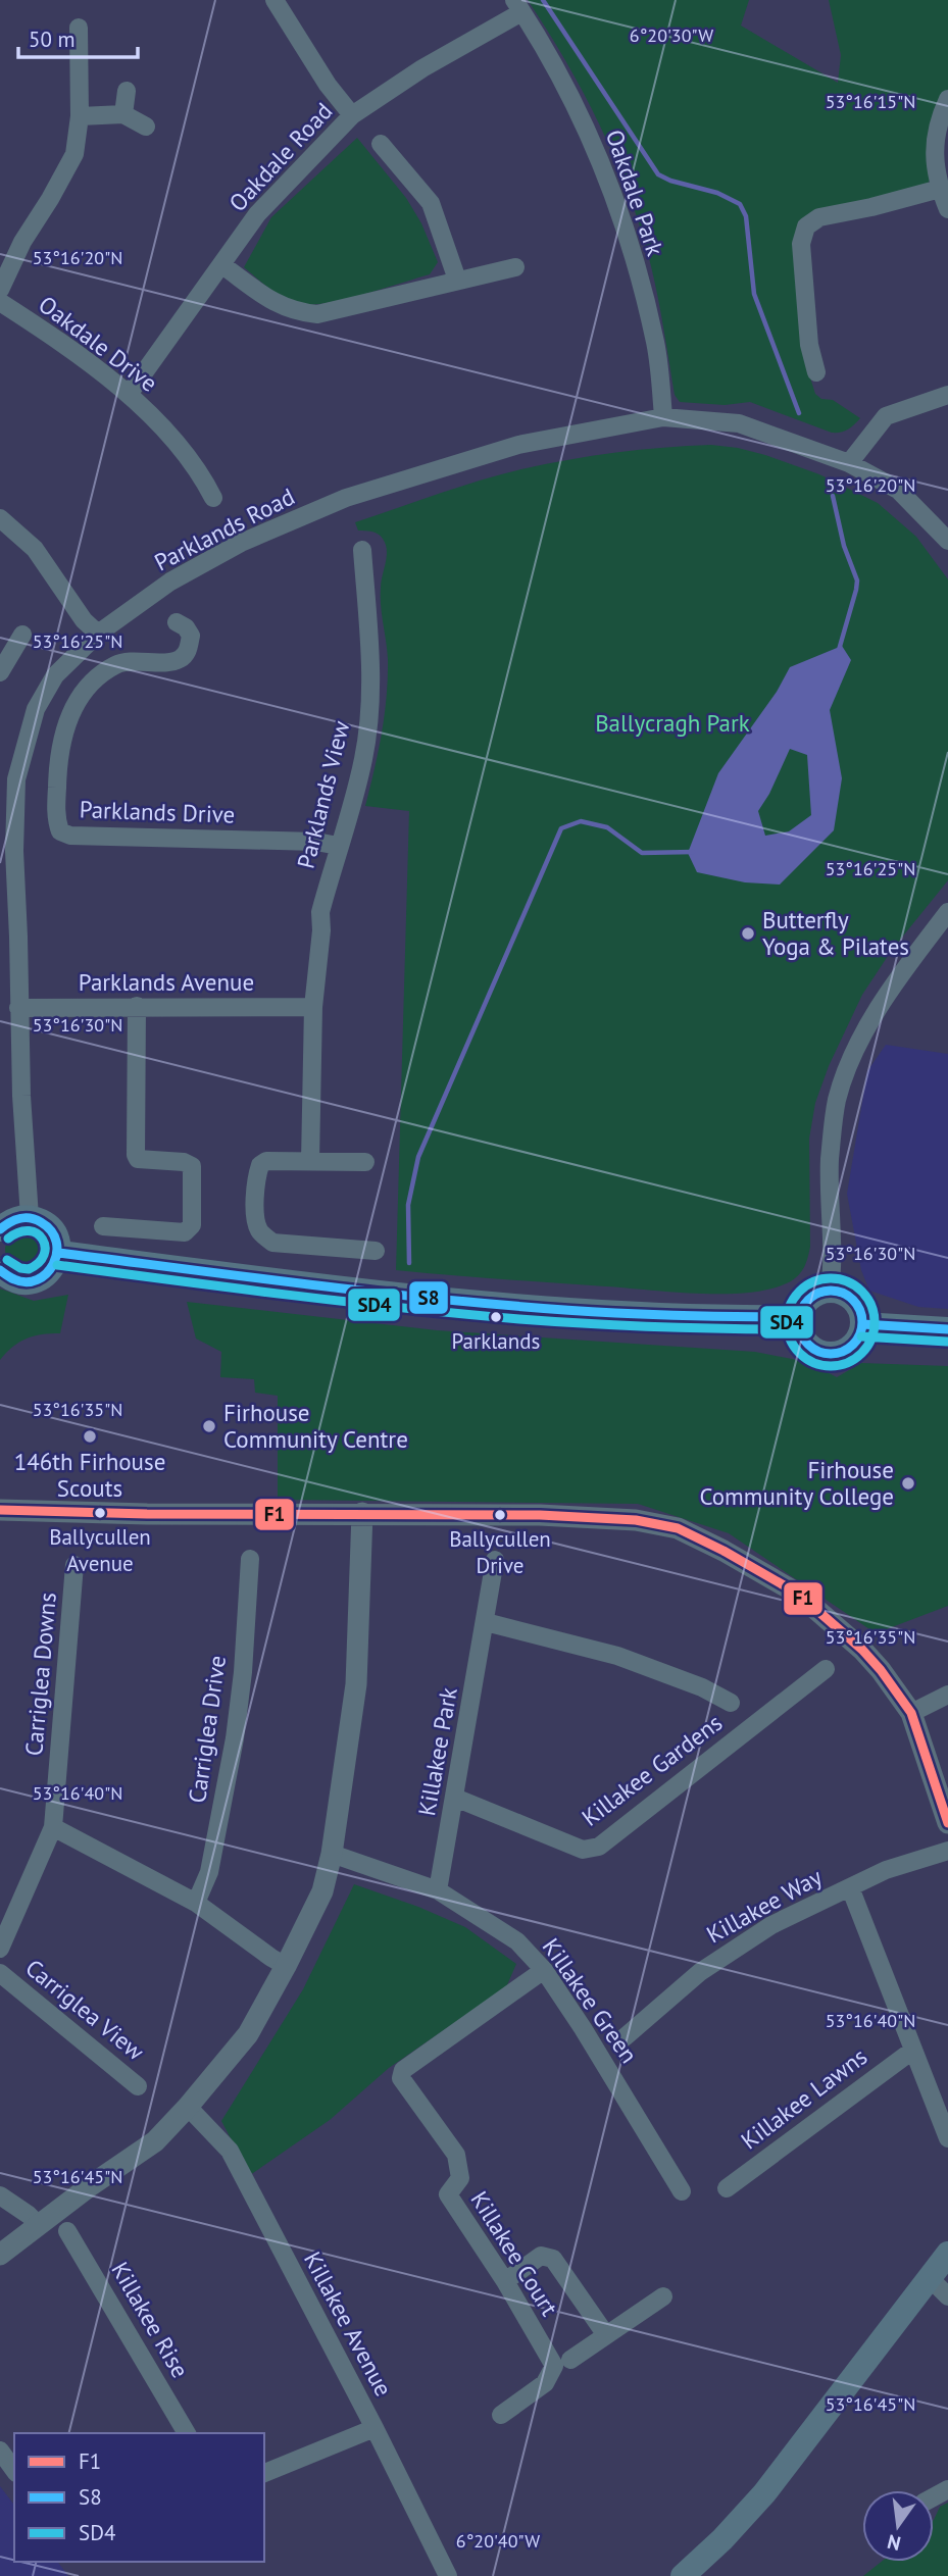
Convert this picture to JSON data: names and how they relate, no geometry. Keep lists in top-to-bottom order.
{
  "streets": {
    "street": [
      "Oakdale Road",
      "Oakdale Park",
      "Oakdale Drive",
      "Parklands Road",
      "Parklands View",
      "Parklands Drive",
      "Parklands Avenue",
      "Carriglea Downs",
      "Carriglea Drive",
      "Killakee Park",
      "Killakee Gardens",
      "Killakee Way",
      "Killakee Green",
      "Carriglea View",
      "Killakee Lawns",
      "Killakee Court",
      "Killakee Rise",
      "Killakee Avenue"
    ]
  },
  "crossings": [
    ["Oakdale Road", "Oakdale Park"],
    ["Oakdale Road", "Oakdale Drive"],
    ["Oakdale Park", "Parklands Road"],
    ["Parklands Road", "Parklands Avenue"],
    ["Parklands View", "Parklands Drive"],
    ["Parklands View", "Parklands Avenue"],
    ["Killakee Park", "Killakee Gardens"],
    ["Killakee Park", "Killakee Green"],
    ["Killakee Green", "Killakee Court"]
  ],
  "parks": ["Ballycragh Park"],
  "places": [
    "Butterfly Yoga & Pilates",
    "Parklands",
    "Firhouse Community Centre",
    "146th Firhouse Scouts",
    "Firhouse Community College",
    "Ballycullen Avenue",
    "Ballycullen Drive"
  ],
  "lines": ["transit line S8", "transit line SD4", "transit line F1"],
  "legend": ["F1", "S8", "SD4"],
  "scale_bar": "50 m",
  "north": "bottom",
  "coordinates": [
    "6°20'30\"W",
    "53°16'15\"N",
    "53°16'20\"N",
    "53°16'25\"N",
    "53°16'30\"N",
    "53°16'35\"N",
    "53°16'40\"N",
    "53°16'45\"N",
    "6°20'40\"W"
  ]
}
